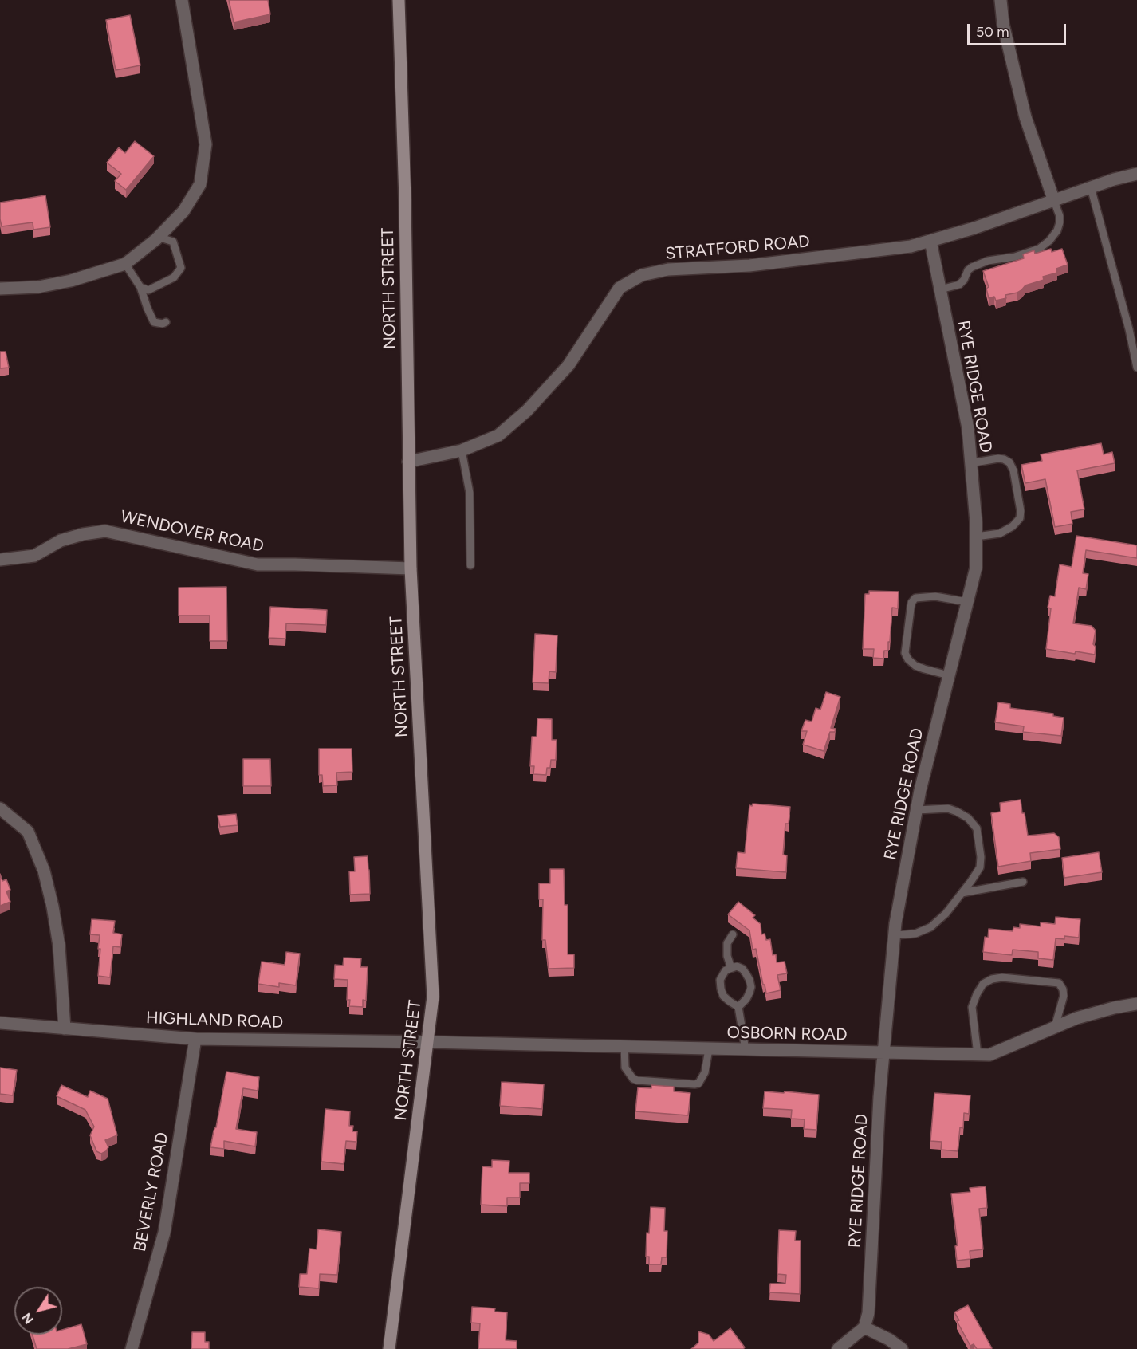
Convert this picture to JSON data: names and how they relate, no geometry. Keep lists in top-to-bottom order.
{
  "streets": {
    "main road": ["NORTH STREET"],
    "street": [
      "STRATFORD ROAD",
      "RYE RIDGE ROAD",
      "WENDOVER ROAD",
      "HIGHLAND ROAD",
      "OSBORN ROAD",
      "BEVERLY ROAD"
    ]
  },
  "crossings": [
    ["STRATFORD ROAD", "NORTH STREET"],
    ["STRATFORD ROAD", "RYE RIDGE ROAD"],
    ["NORTH STREET", "WENDOVER ROAD"],
    ["NORTH STREET", "HIGHLAND ROAD"],
    ["NORTH STREET", "OSBORN ROAD"],
    ["RYE RIDGE ROAD", "OSBORN ROAD"],
    ["HIGHLAND ROAD", "OSBORN ROAD"],
    ["HIGHLAND ROAD", "BEVERLY ROAD"]
  ],
  "scale_bar": "50 m",
  "north": "bottom left"
}
